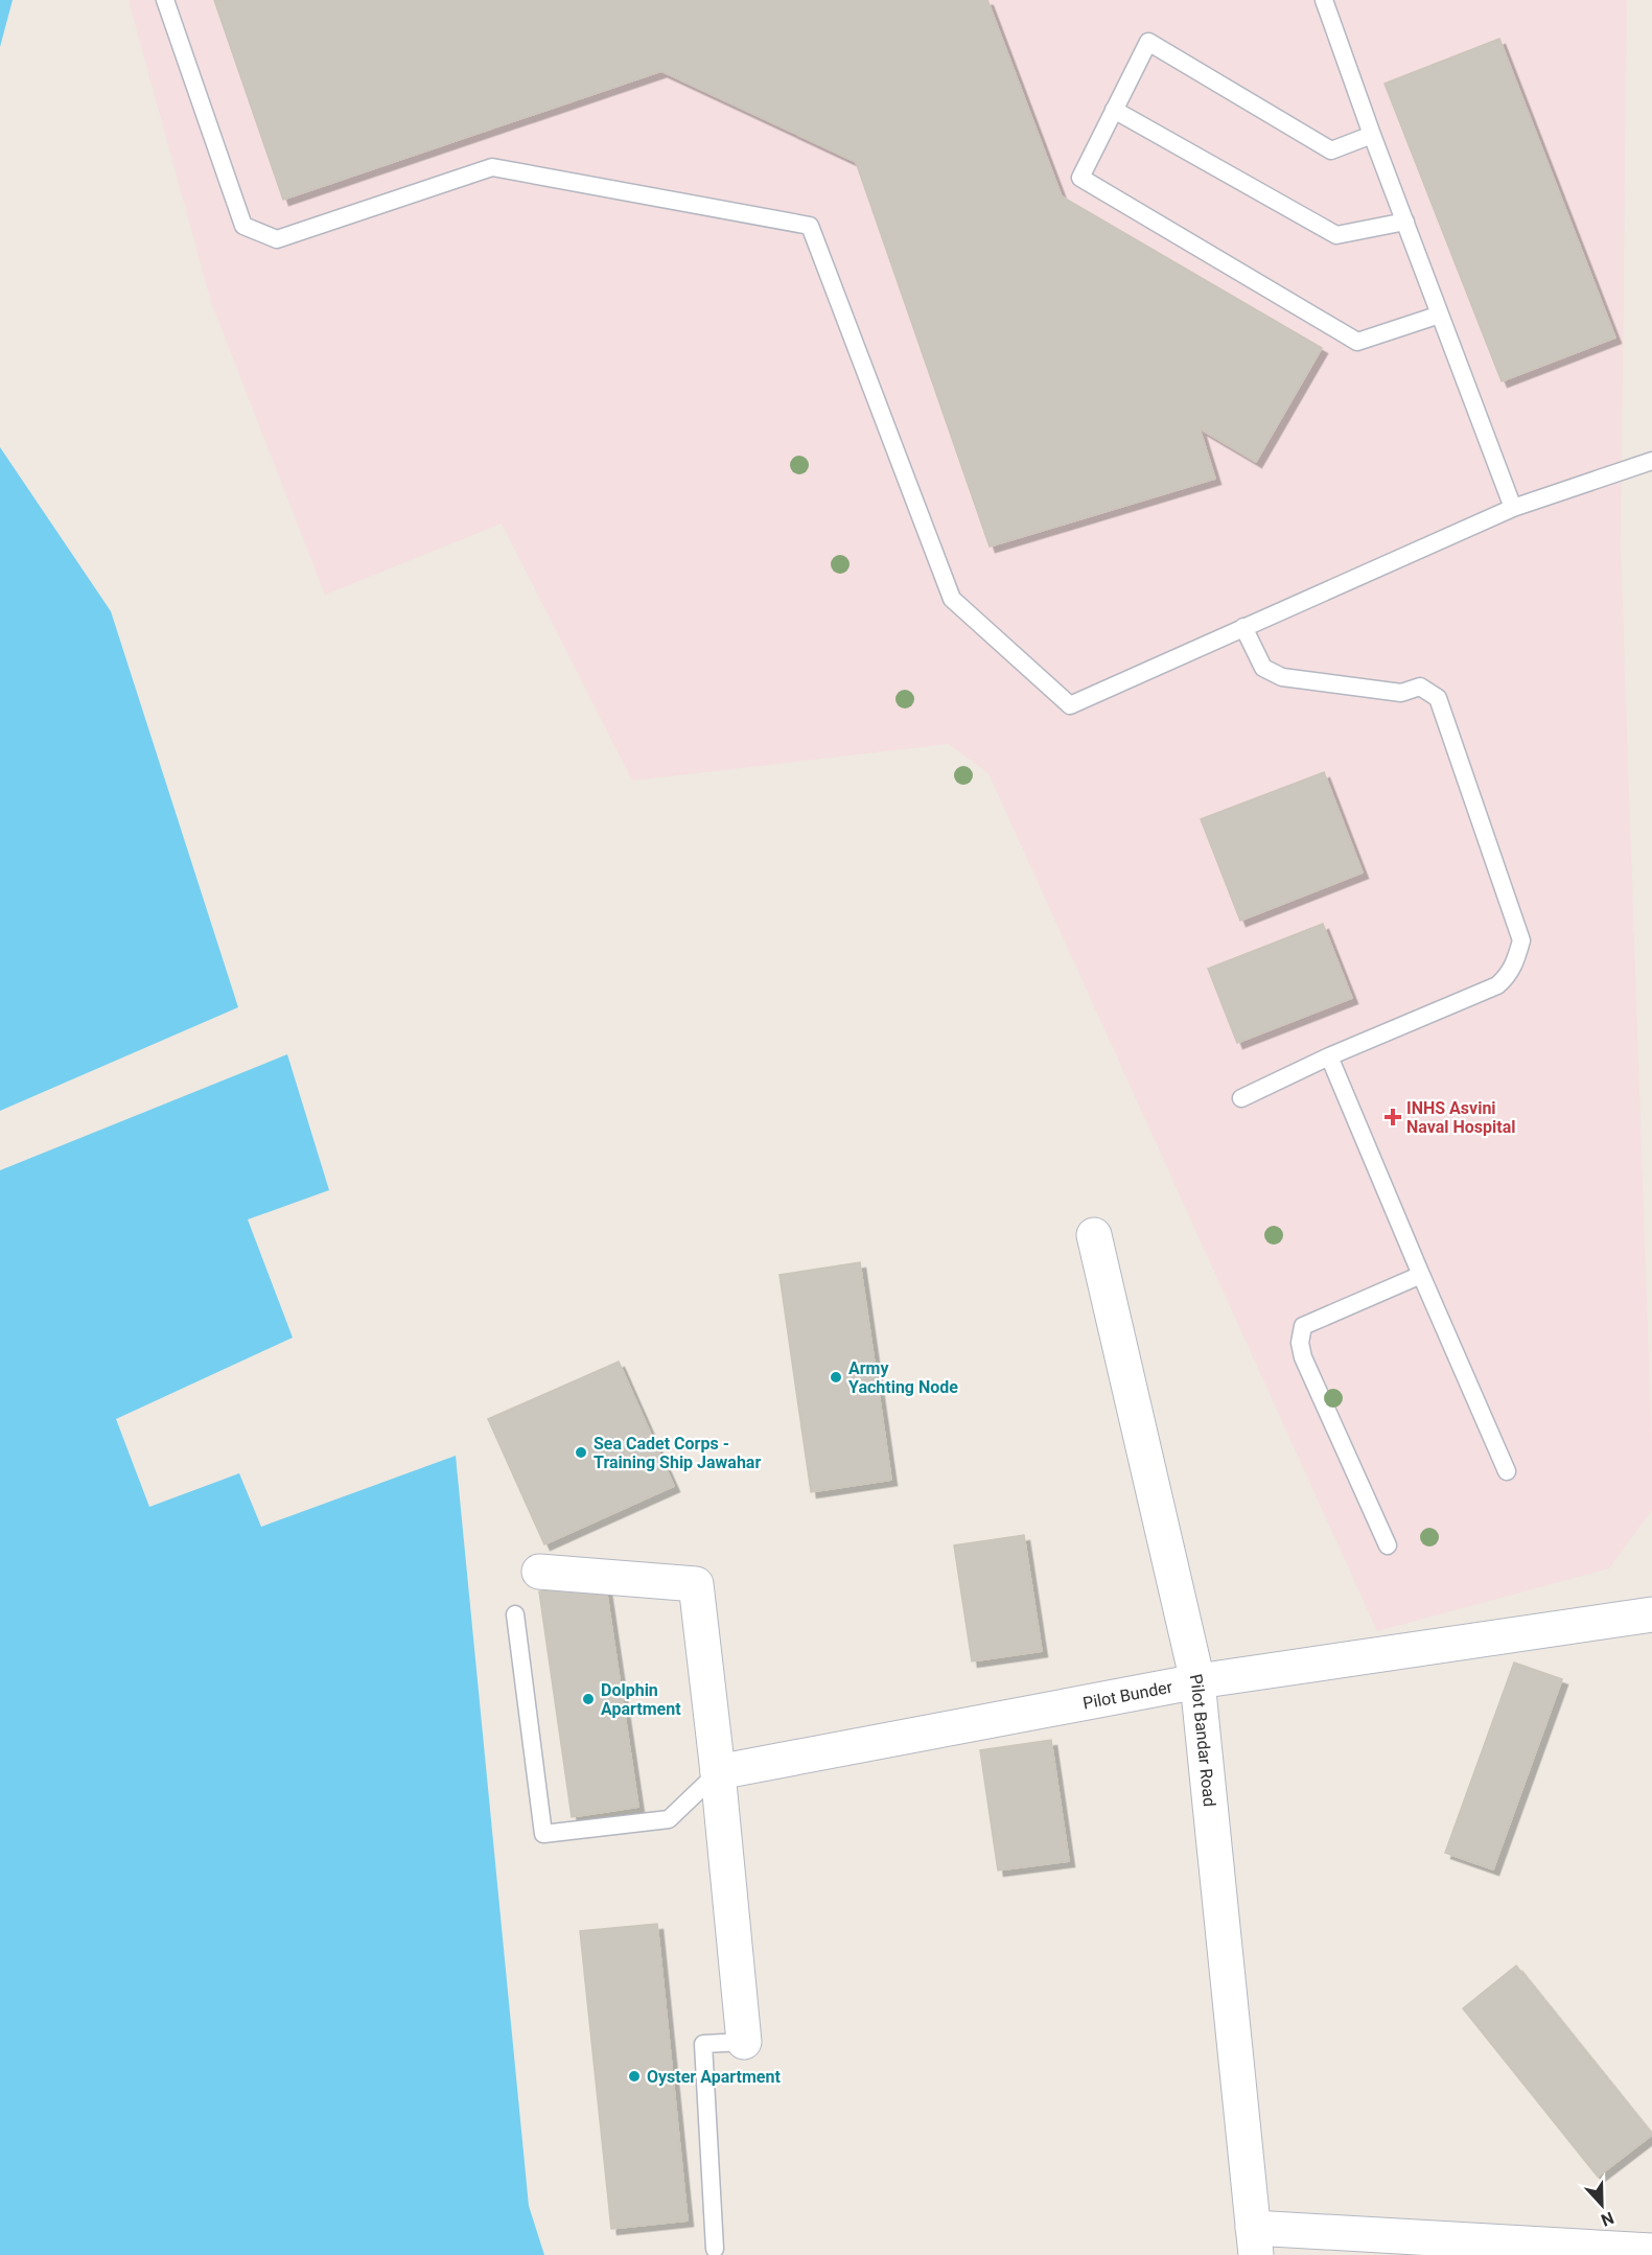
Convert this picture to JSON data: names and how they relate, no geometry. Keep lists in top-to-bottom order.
{
  "streets": {
    "street": ["Pilot Bunder", "Pilot Bandar Road"]
  },
  "crossings": [
    ["Pilot Bunder", "Pilot Bandar Road"]
  ],
  "places": {
    "health": ["INHS Asvini Naval Hospital"],
    "other": [
      "Army Yachting Node",
      "Sea Cadet Corps - Training Ship Jawahar",
      "Dolphin Apartment",
      "Oyster Apartment"
    ]
  },
  "north": "bottom"
}
